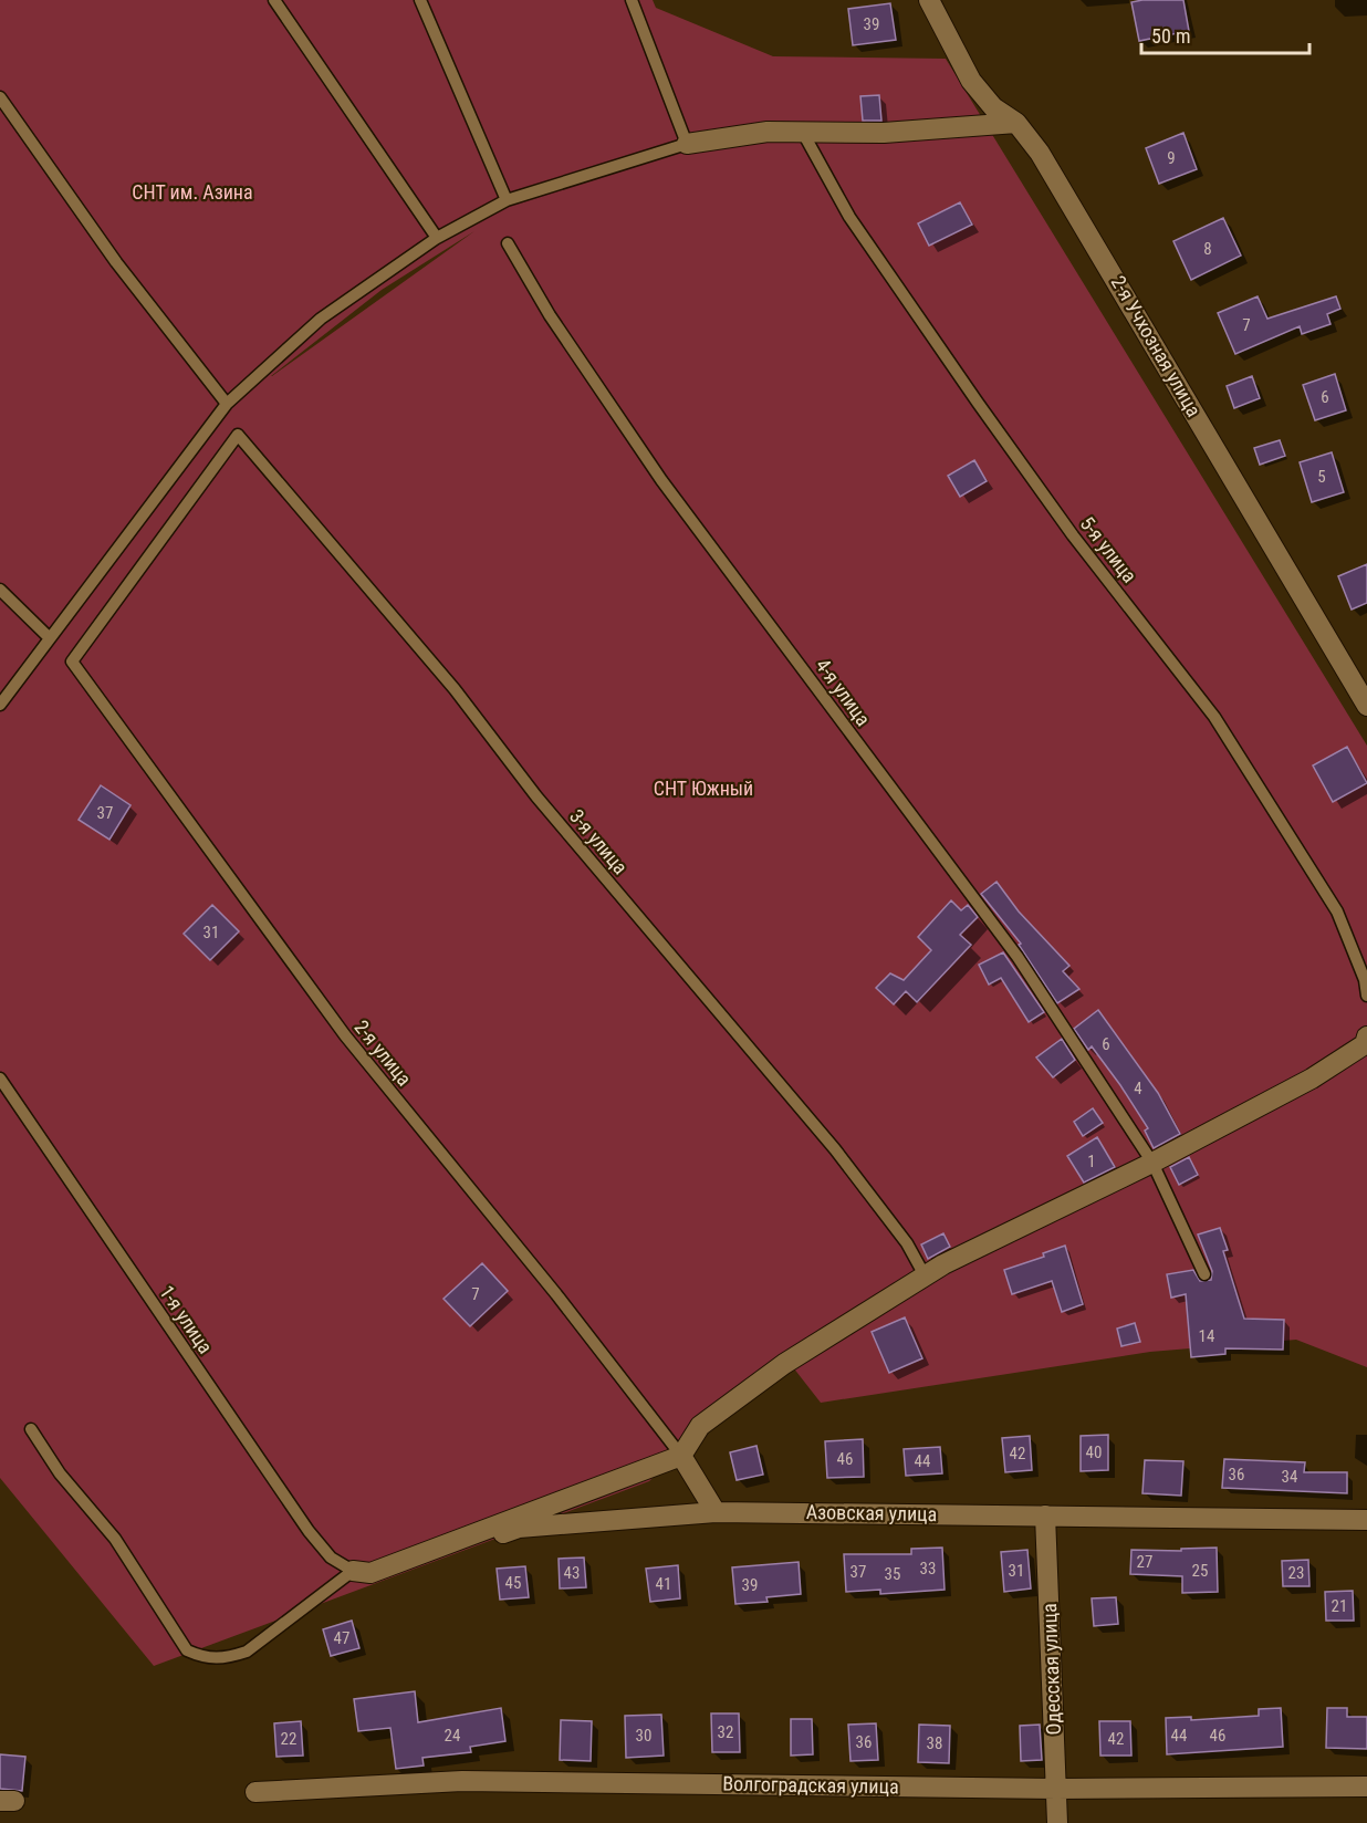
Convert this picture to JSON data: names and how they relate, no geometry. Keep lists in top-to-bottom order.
{
  "streets": {
    "street": [
      "2-я Учхозная улица",
      "Азовская улица",
      "Одесская улица",
      "Волгоградская улица"
    ],
    "lane": [
      "5-я улица",
      "4-я улица",
      "3-я улица",
      "2-я улица",
      "1-я улица"
    ]
  },
  "crossings": [
    ["3-я улица", "2-я улица"],
    ["Азовская улица", "Одесская улица"],
    ["Одесская улица", "Волгоградская улица"]
  ],
  "parks": ["СНТ им. Азина", "СНТ Южный"],
  "house_numbers": [
    "39",
    "9",
    "8",
    "7",
    "6",
    "5",
    "37",
    "31",
    "6",
    "4",
    "1",
    "7",
    "14",
    "40",
    "42",
    "46",
    "44",
    "36",
    "34",
    "27",
    "33",
    "31",
    "25",
    "37",
    "43",
    "23",
    "35",
    "45",
    "41",
    "39",
    "21",
    "47",
    "32",
    "24",
    "30",
    "44",
    "46",
    "22",
    "42",
    "36",
    "38"
  ],
  "scale_bar": "50 m"
}
